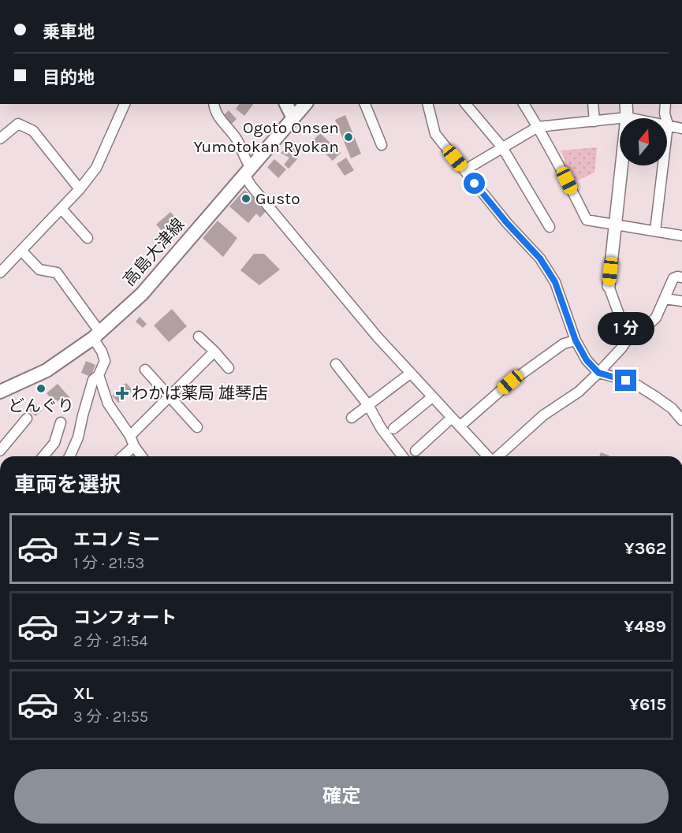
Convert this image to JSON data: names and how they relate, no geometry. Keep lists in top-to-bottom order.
{
  "streets": {
    "main road": ["高島大津線"]
  },
  "places": {
    "other": ["Ogoto Onsen Yumotokan Ryokan", "Gusto", "どんぐり"],
    "health": ["わかば薬局 雄琴店"]
  },
  "north": "top",
  "page": {
    "banner": ["乗車地", "目的地"],
    "bubble": "1 分",
    "heading": "車両を選択",
    "list": [
      {
        "name": "エコノミー",
        "note": "1 分 · 21:53",
        "value": "¥362"
      },
      {
        "name": "コンフォート",
        "note": "2 分 · 21:54",
        "value": "¥489"
      },
      {
        "name": "XL",
        "note": "3 分 · 21:55",
        "value": "¥615"
      }
    ],
    "buttons": "確定"
  }
}
